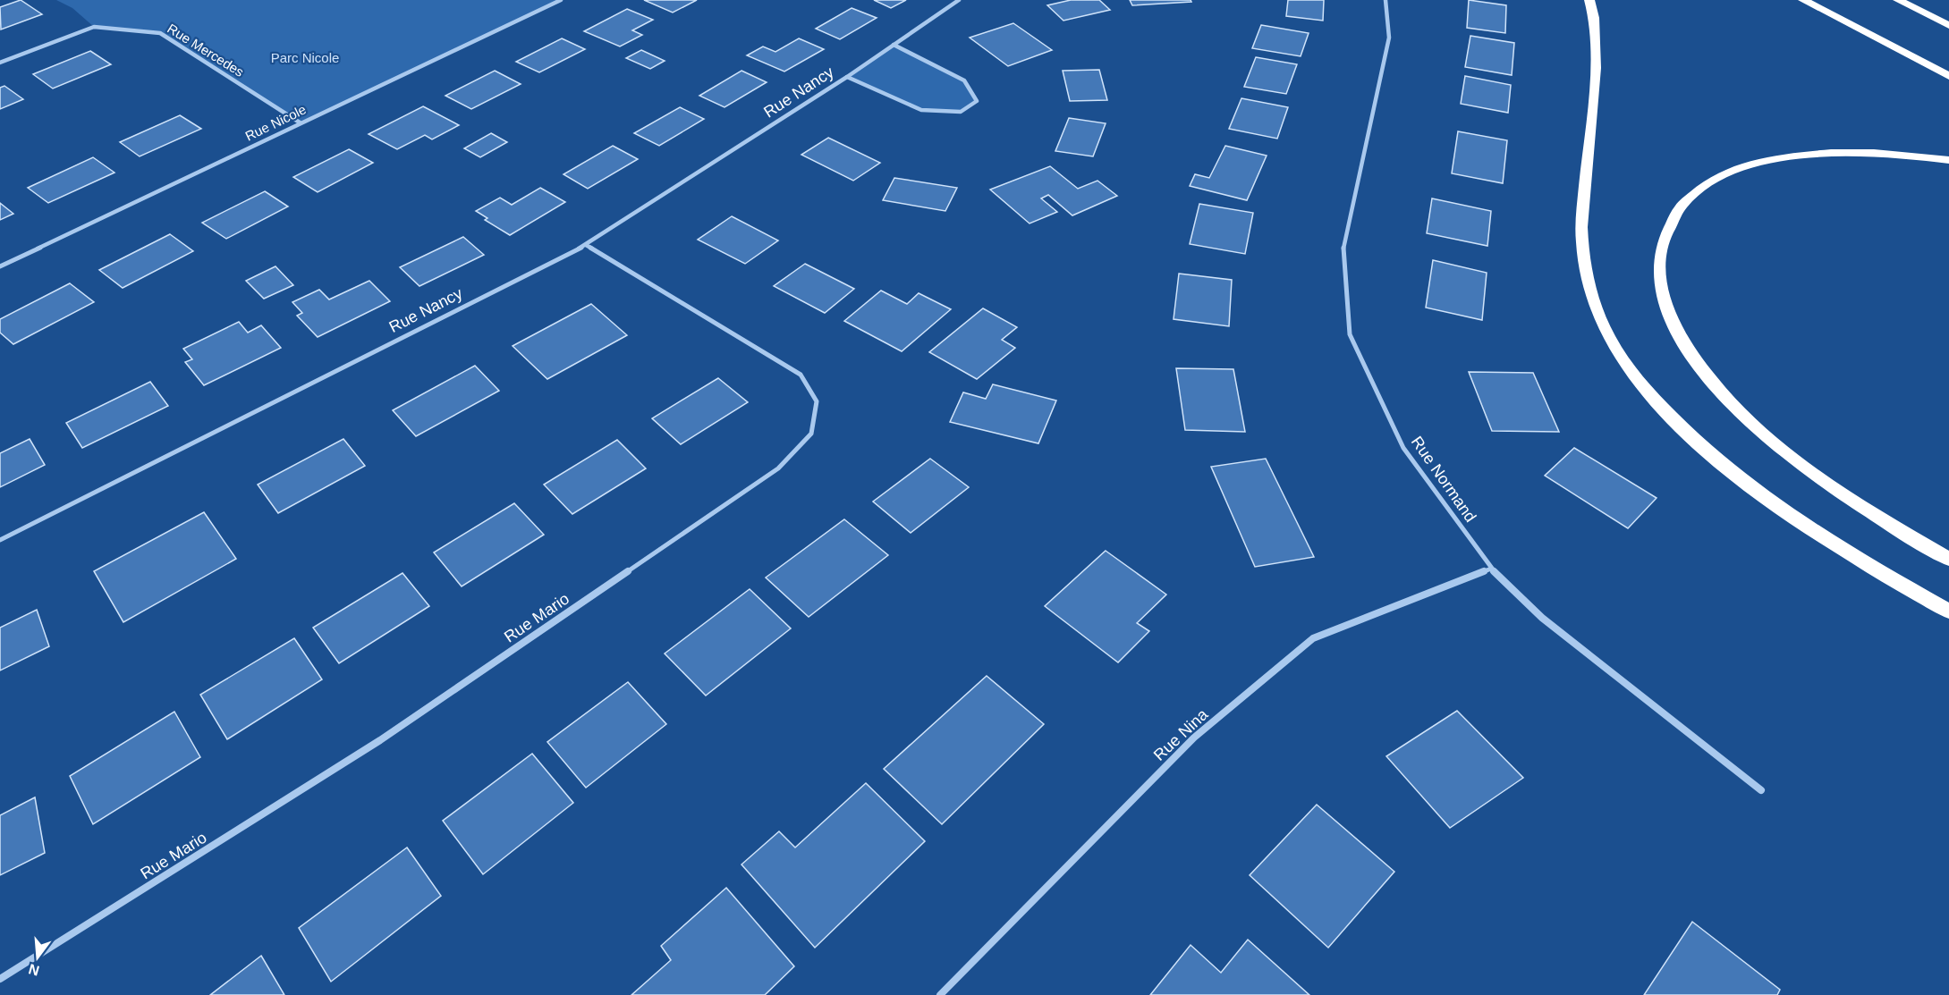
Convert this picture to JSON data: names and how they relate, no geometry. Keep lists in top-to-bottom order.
{
  "streets": {
    "street": [
      "Rue Mercedes",
      "Rue Nancy",
      "Rue Nicole",
      "Rue Normand",
      "Rue Mario",
      "Rue Nina"
    ]
  },
  "crossings": [
    ["Rue Mercedes", "Rue Nicole"],
    ["Rue Nancy", "Rue Mario"],
    ["Rue Normand", "Rue Nina"]
  ],
  "parks": ["Parc Nicole"],
  "north": "bottom"
}
